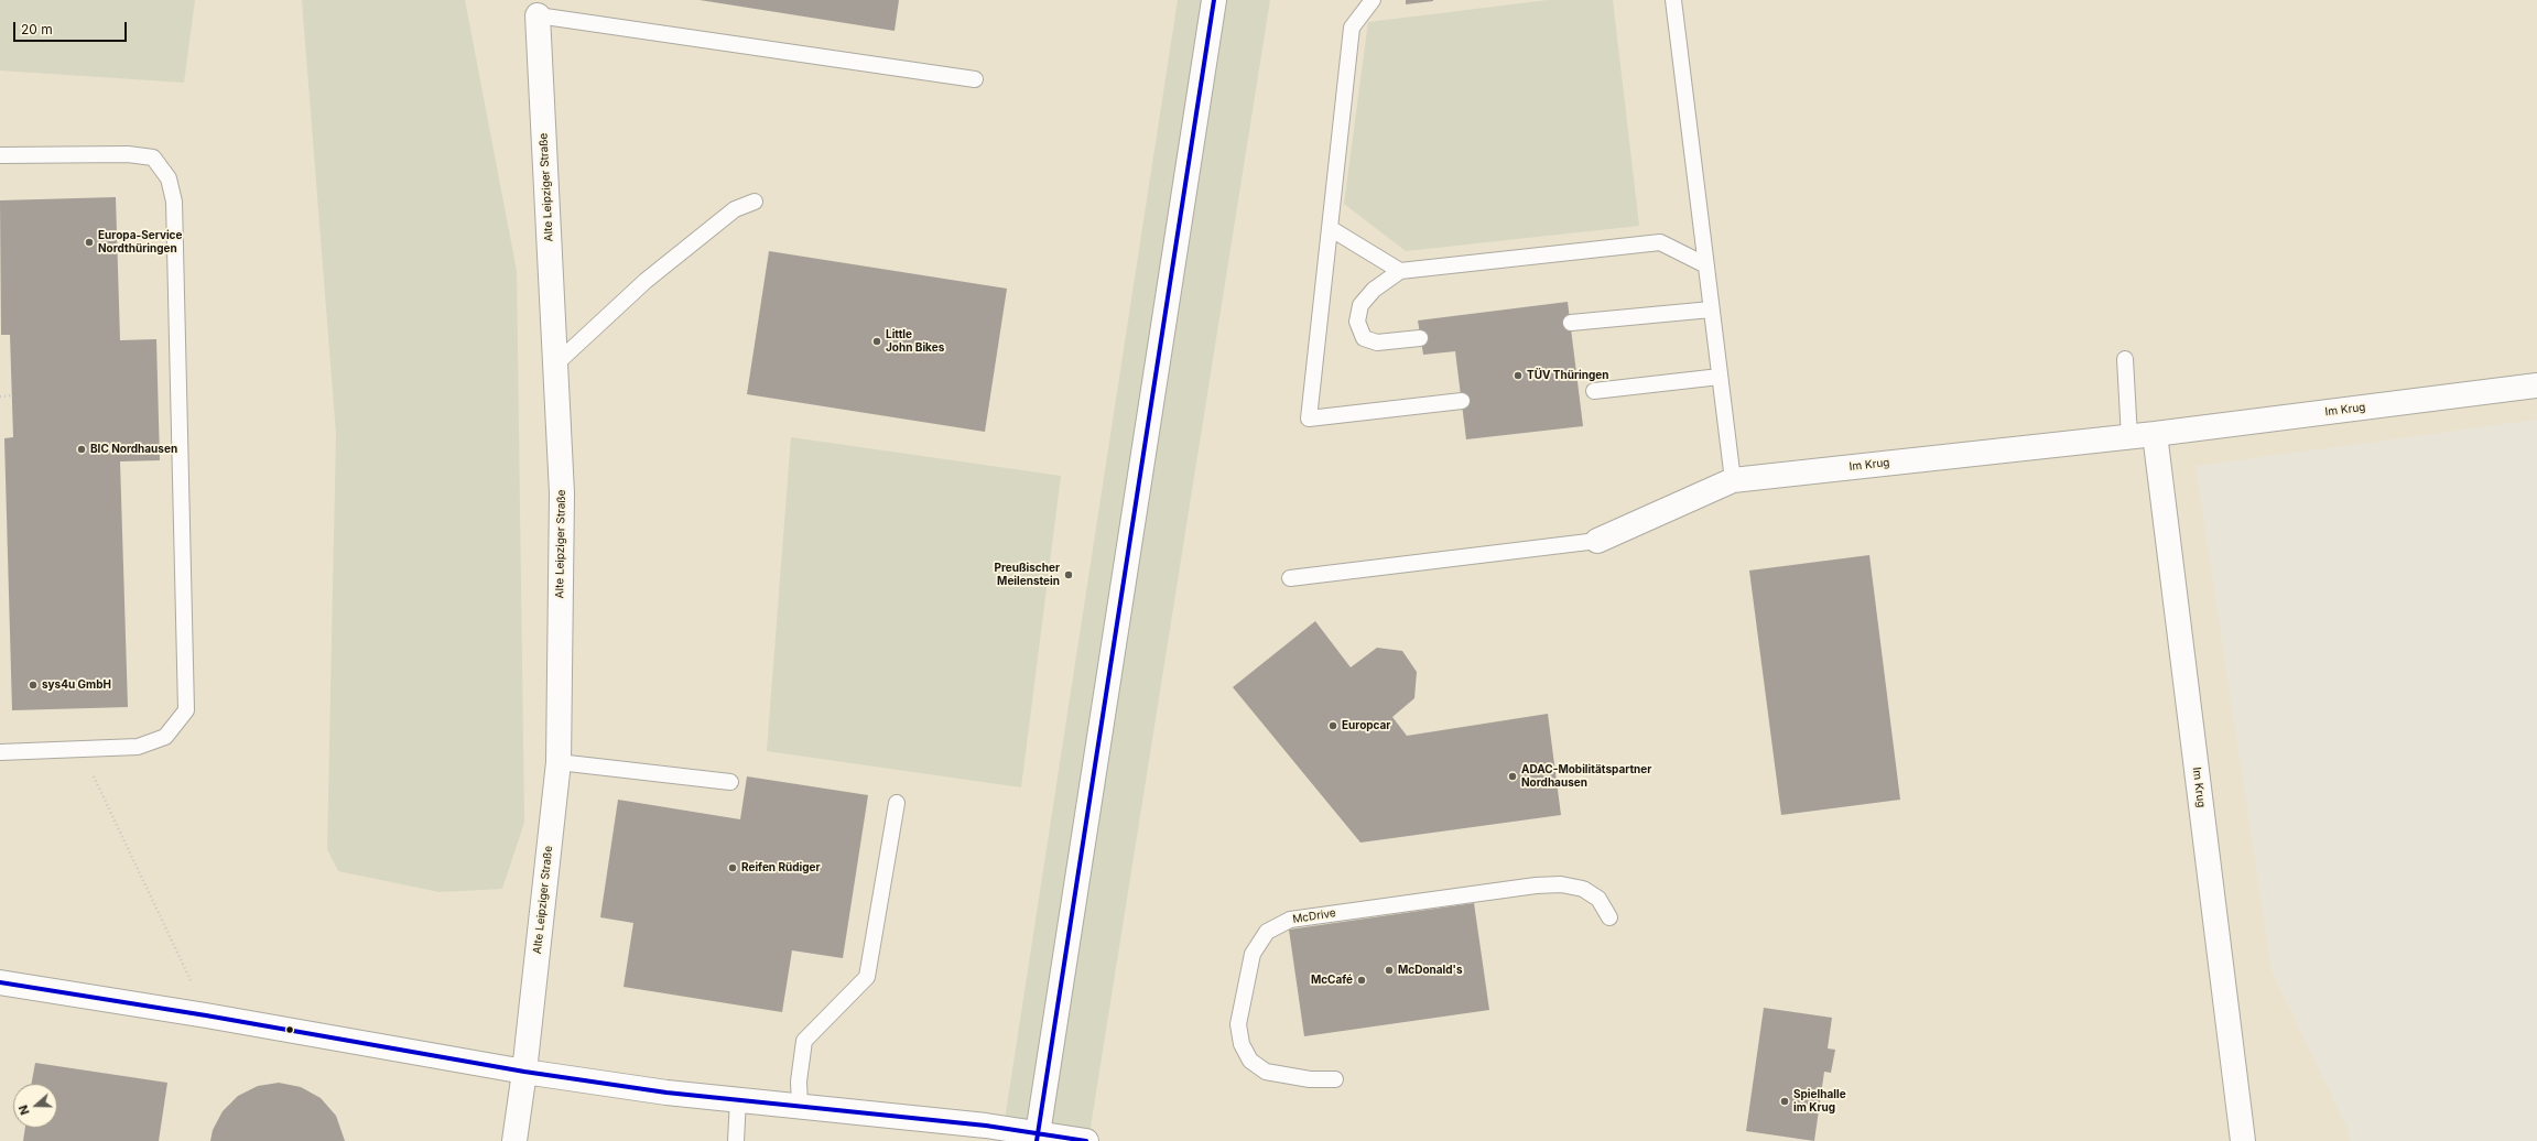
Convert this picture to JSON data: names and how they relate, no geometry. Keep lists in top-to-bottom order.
{
  "streets": {
    "street": ["Alte Leipziger Straße", "Im Krug"],
    "lane": ["McDrive"]
  },
  "places": [
    "Europa-Service Nordthüringen",
    "Little John Bikes",
    "TÜV Thüringen",
    "BIC Nordhausen",
    "Preußischer Meilenstein",
    "sys4u GmbH",
    "Europcar",
    "ADAC-Mobilitätspartner Nordhausen",
    "Reifen Rüdiger",
    "McDonald's",
    "McCafé",
    "Spielhalle im Krug"
  ],
  "scale_bar": "20 m",
  "north": "left"
}
